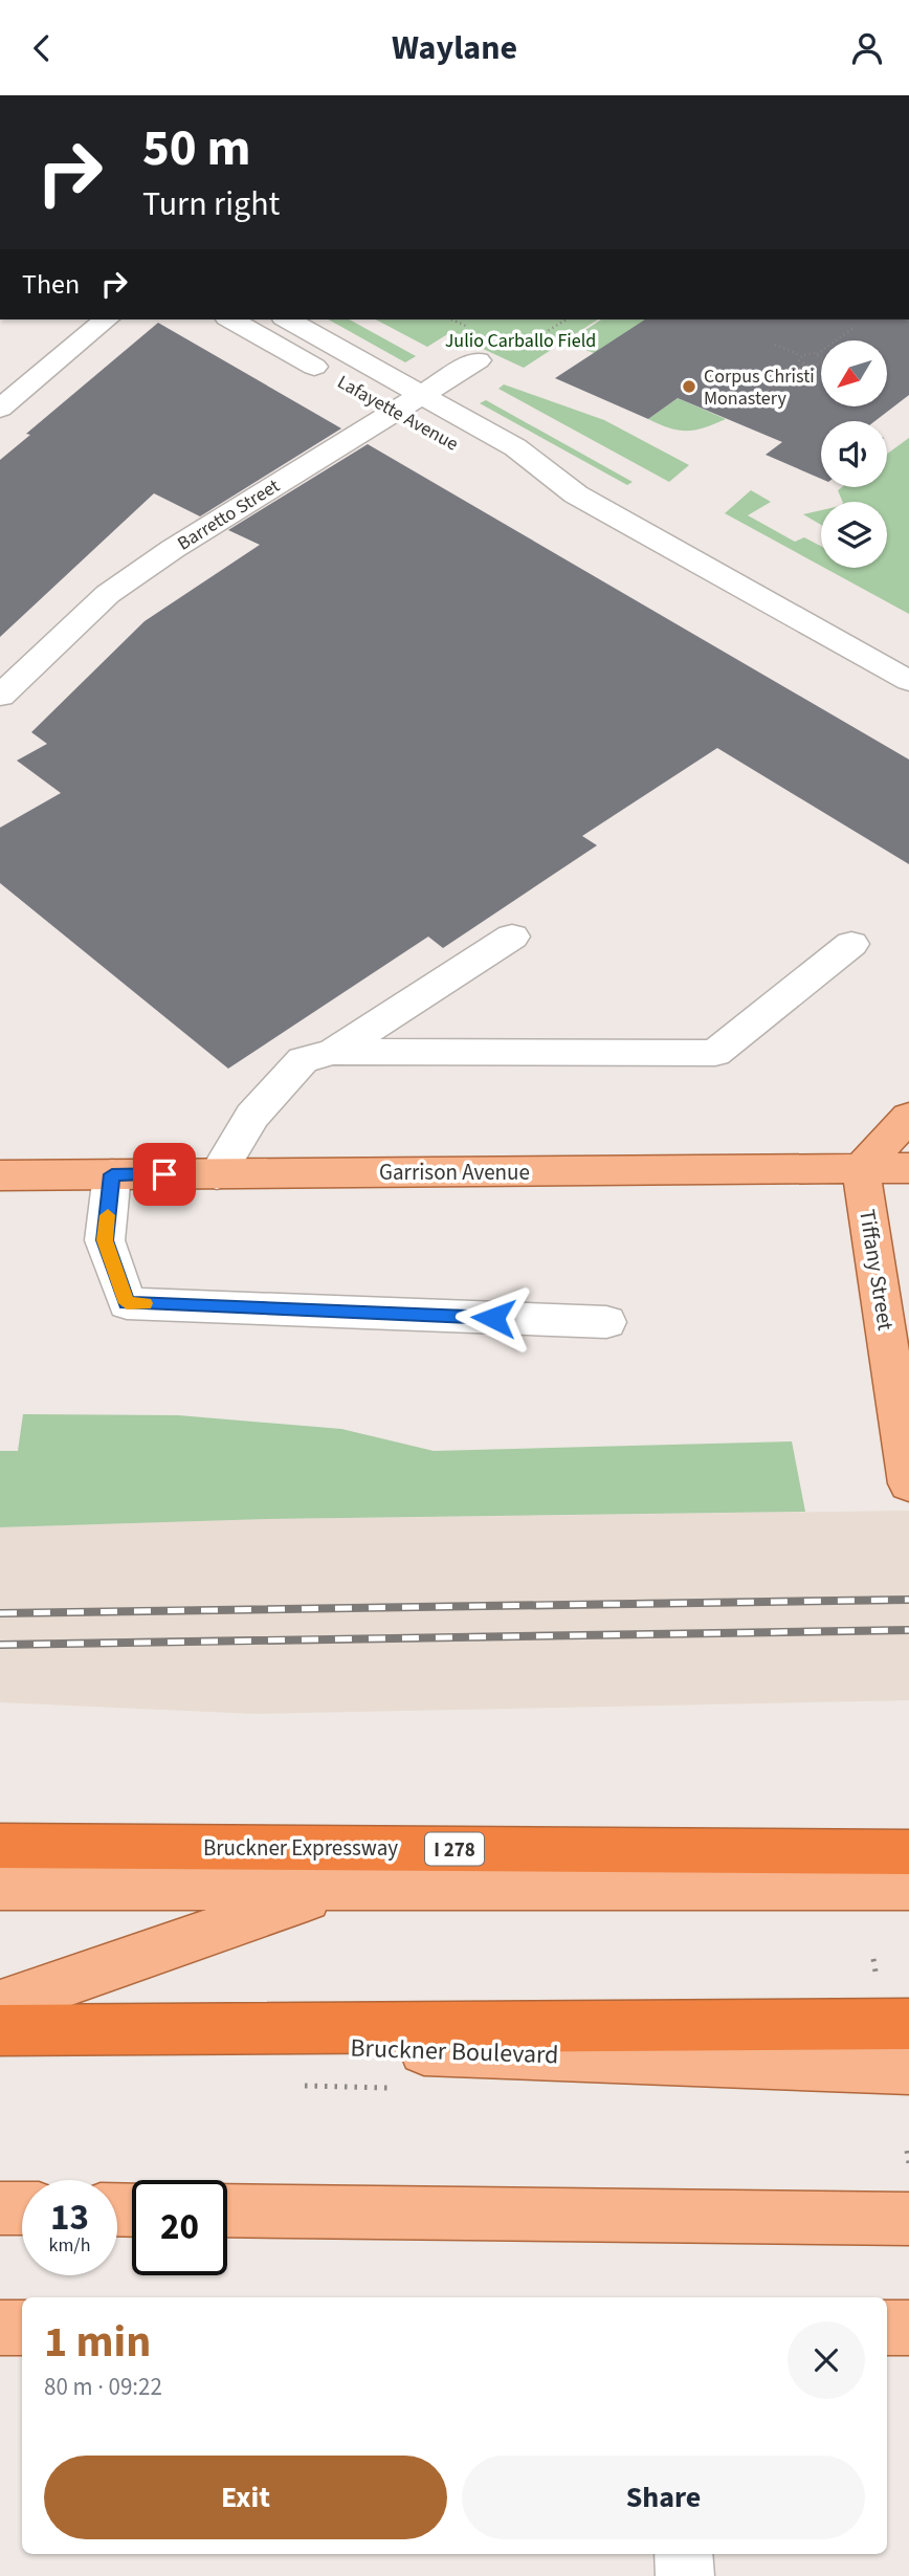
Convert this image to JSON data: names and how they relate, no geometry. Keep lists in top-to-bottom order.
{
  "streets": {
    "highway": ["Bruckner Expressway", "I 278"],
    "main road": ["Garrison Avenue", "Tiffany Street", "Bruckner Boulevard"],
    "street": ["Lafayette Avenue", "Barretto Street"]
  },
  "crossings": [
    ["Lafayette Avenue", "Barretto Street"],
    ["Garrison Avenue", "Tiffany Street"]
  ],
  "parks": ["Julio Carballo Field"],
  "places": ["Corpus Christi Monastery"],
  "north": "bottom left",
  "page": {
    "header": "Waylane",
    "turn": ["50 m", "Turn right"],
    "then": "Then",
    "speed": "13 km/h",
    "limit": "20",
    "heading": ["1 min", "80 m · 09:22"],
    "buttons": ["Exit", "Share"]
  }
}
